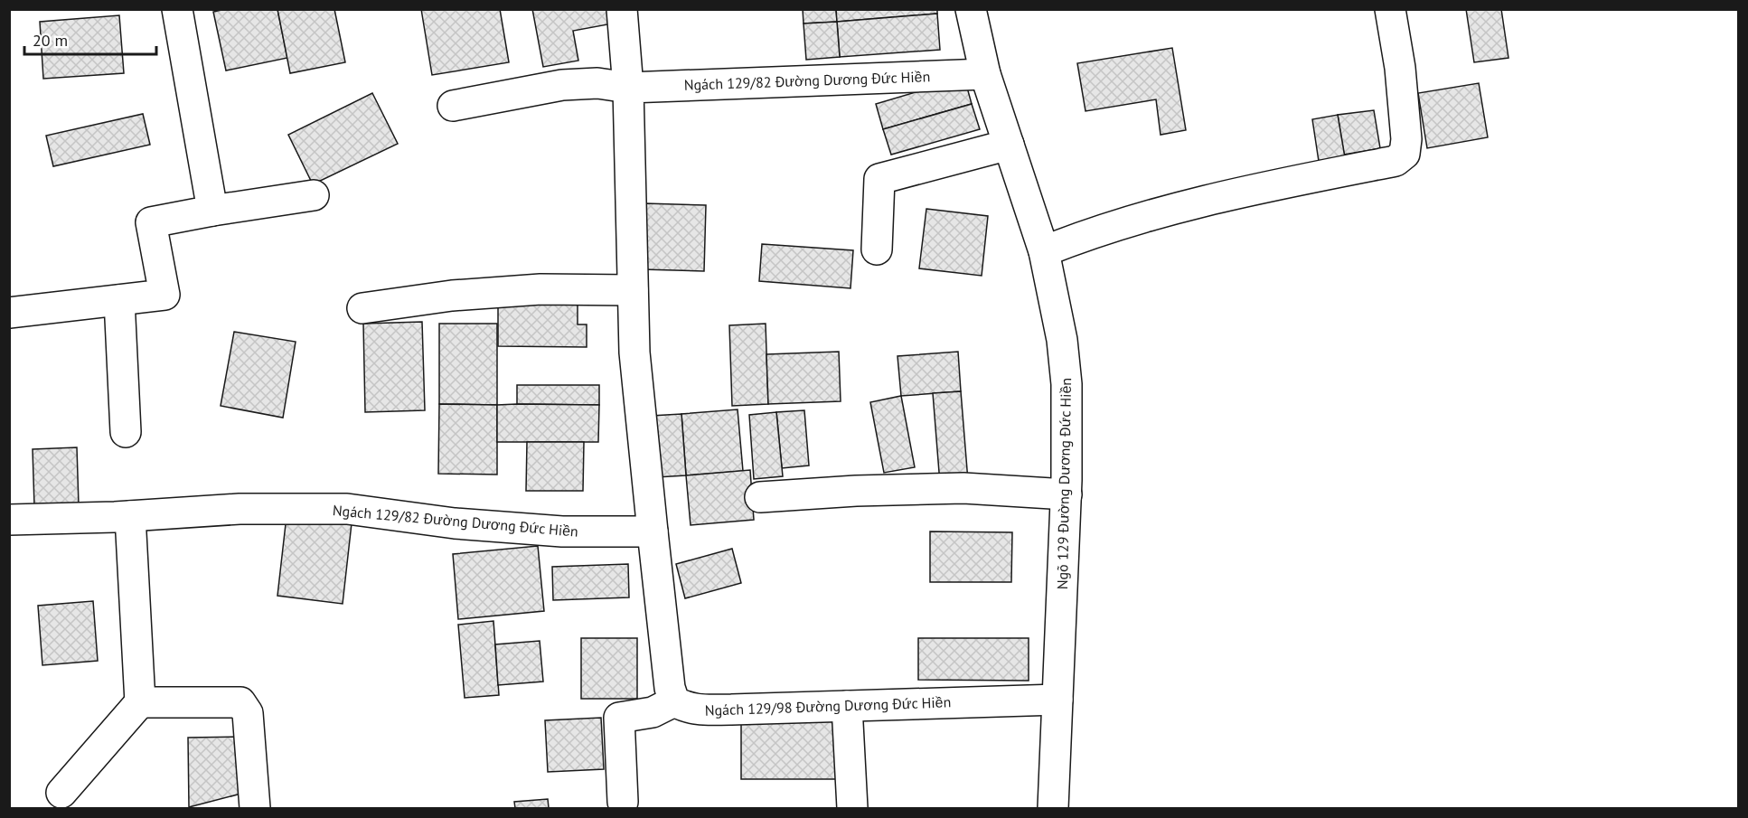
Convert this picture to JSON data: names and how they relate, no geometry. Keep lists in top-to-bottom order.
{
  "streets": {
    "street": ["Ngách 129/82 Đường Dương Đức Hiền", "Ngõ 129 Đường Dương Đức Hiền", "Ngách 129/98 Đường Dương Đức Hiền"]
  },
  "crossings": [
    ["Ngách 129/82 Đường Dương Đức Hiền", "Ngõ 129 Đường Dương Đức Hiền"],
    ["Ngõ 129 Đường Dương Đức Hiền", "Ngách 129/98 Đường Dương Đức Hiền"]
  ],
  "scale_bar": "20 m"
}
